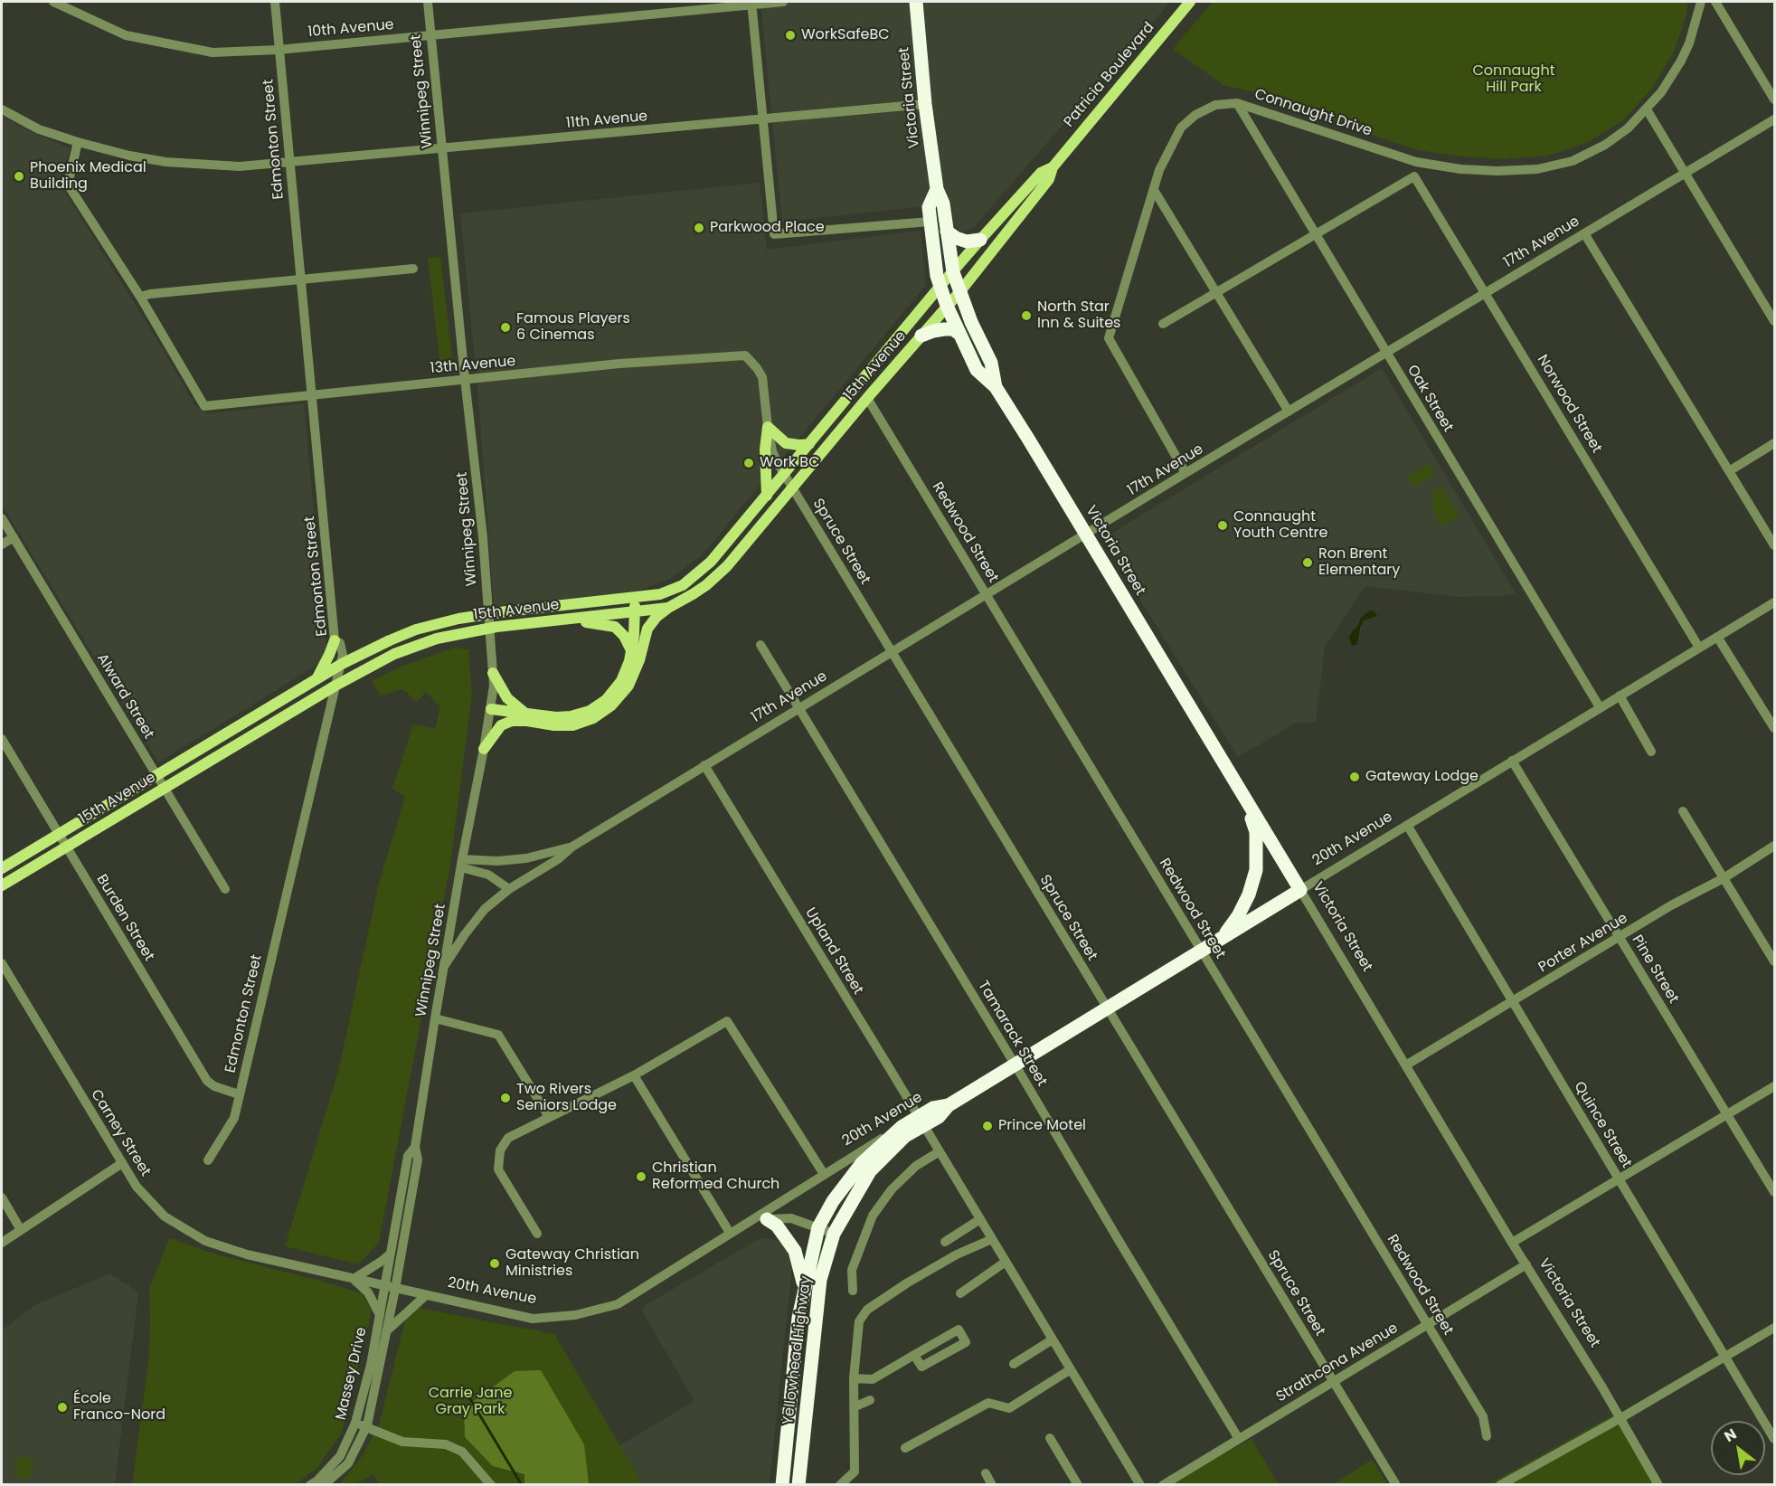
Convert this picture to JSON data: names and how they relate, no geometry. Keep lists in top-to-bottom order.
{
  "streets": {
    "highway": ["Victoria Street", "20th Avenue", "Yellowhead Highway"],
    "main road": ["Patricia Boulevard", "15th Avenue"],
    "street": [
      "10th Avenue",
      "Winnipeg Street",
      "Connaught Drive",
      "11th Avenue",
      "Edmonton Street",
      "17th Avenue",
      "13th Avenue",
      "Oak Street",
      "Norwood Street",
      "Redwood Street",
      "Spruce Street",
      "Alward Street",
      "Burden Street",
      "Porter Avenue",
      "Upland Street",
      "Pine Street",
      "Tamarack Street",
      "Quince Street",
      "Carney Street",
      "Strathcona Avenue",
      "Massey Drive"
    ]
  },
  "crossings": [
    ["10th Avenue", "Winnipeg Street"],
    ["10th Avenue", "Edmonton Street"],
    ["Patricia Boulevard", "Victoria Street"],
    ["Patricia Boulevard", "15th Avenue"],
    ["Winnipeg Street", "11th Avenue"],
    ["Winnipeg Street", "17th Avenue"],
    ["Winnipeg Street", "13th Avenue"],
    ["Winnipeg Street", "20th Avenue"],
    ["Winnipeg Street", "Carney Street"],
    ["Winnipeg Street", "Massey Drive"],
    ["Victoria Street", "11th Avenue"],
    ["Victoria Street", "17th Avenue"],
    ["Victoria Street", "15th Avenue"],
    ["Victoria Street", "20th Avenue"],
    ["Victoria Street", "Porter Avenue"],
    ["Victoria Street", "Strathcona Avenue"],
    ["Connaught Drive", "17th Avenue"],
    ["Connaught Drive", "Oak Street"],
    ["11th Avenue", "Edmonton Street"],
    ["Edmonton Street", "13th Avenue"],
    ["Edmonton Street", "15th Avenue"],
    ["Edmonton Street", "Burden Street"],
    ["17th Avenue", "Oak Street"],
    ["17th Avenue", "Norwood Street"],
    ["17th Avenue", "Redwood Street"],
    ["17th Avenue", "Spruce Street"],
    ["17th Avenue", "Upland Street"],
    ["17th Avenue", "Tamarack Street"],
    ["13th Avenue", "Spruce Street"],
    ["15th Avenue", "Redwood Street"],
    ["15th Avenue", "Spruce Street"],
    ["15th Avenue", "Alward Street"],
    ["15th Avenue", "Burden Street"],
    ["Oak Street", "20th Avenue"],
    ["Norwood Street", "20th Avenue"],
    ["Redwood Street", "20th Avenue"],
    ["Redwood Street", "Strathcona Avenue"],
    ["Spruce Street", "20th Avenue"],
    ["Spruce Street", "Strathcona Avenue"],
    ["20th Avenue", "Upland Street"],
    ["20th Avenue", "Pine Street"],
    ["20th Avenue", "Tamarack Street"],
    ["20th Avenue", "Quince Street"],
    ["20th Avenue", "Carney Street"],
    ["20th Avenue", "Yellowhead Highway"],
    ["20th Avenue", "Massey Drive"],
    ["Porter Avenue", "Pine Street"],
    ["Porter Avenue", "Quince Street"],
    ["Upland Street", "Yellowhead Highway"],
    ["Tamarack Street", "Strathcona Avenue"],
    ["Carney Street", "Massey Drive"]
  ],
  "parks": ["Connaught Hill Park", "Carrie Jane Gray Park"],
  "places": [
    "WorkSafeBC",
    "Phoenix Medical Building",
    "Parkwood Place",
    "North Star Inn & Suites",
    "Famous Players 6 Cinemas",
    "Work BC",
    "Connaught Youth Centre",
    "Ron Brent Elementary",
    "Gateway Lodge",
    "Two Rivers Seniors Lodge",
    "Prince Motel",
    "Christian Reformed Church",
    "Gateway Christian Ministries",
    "École Franco-Nord"
  ],
  "north": "top left"
}
